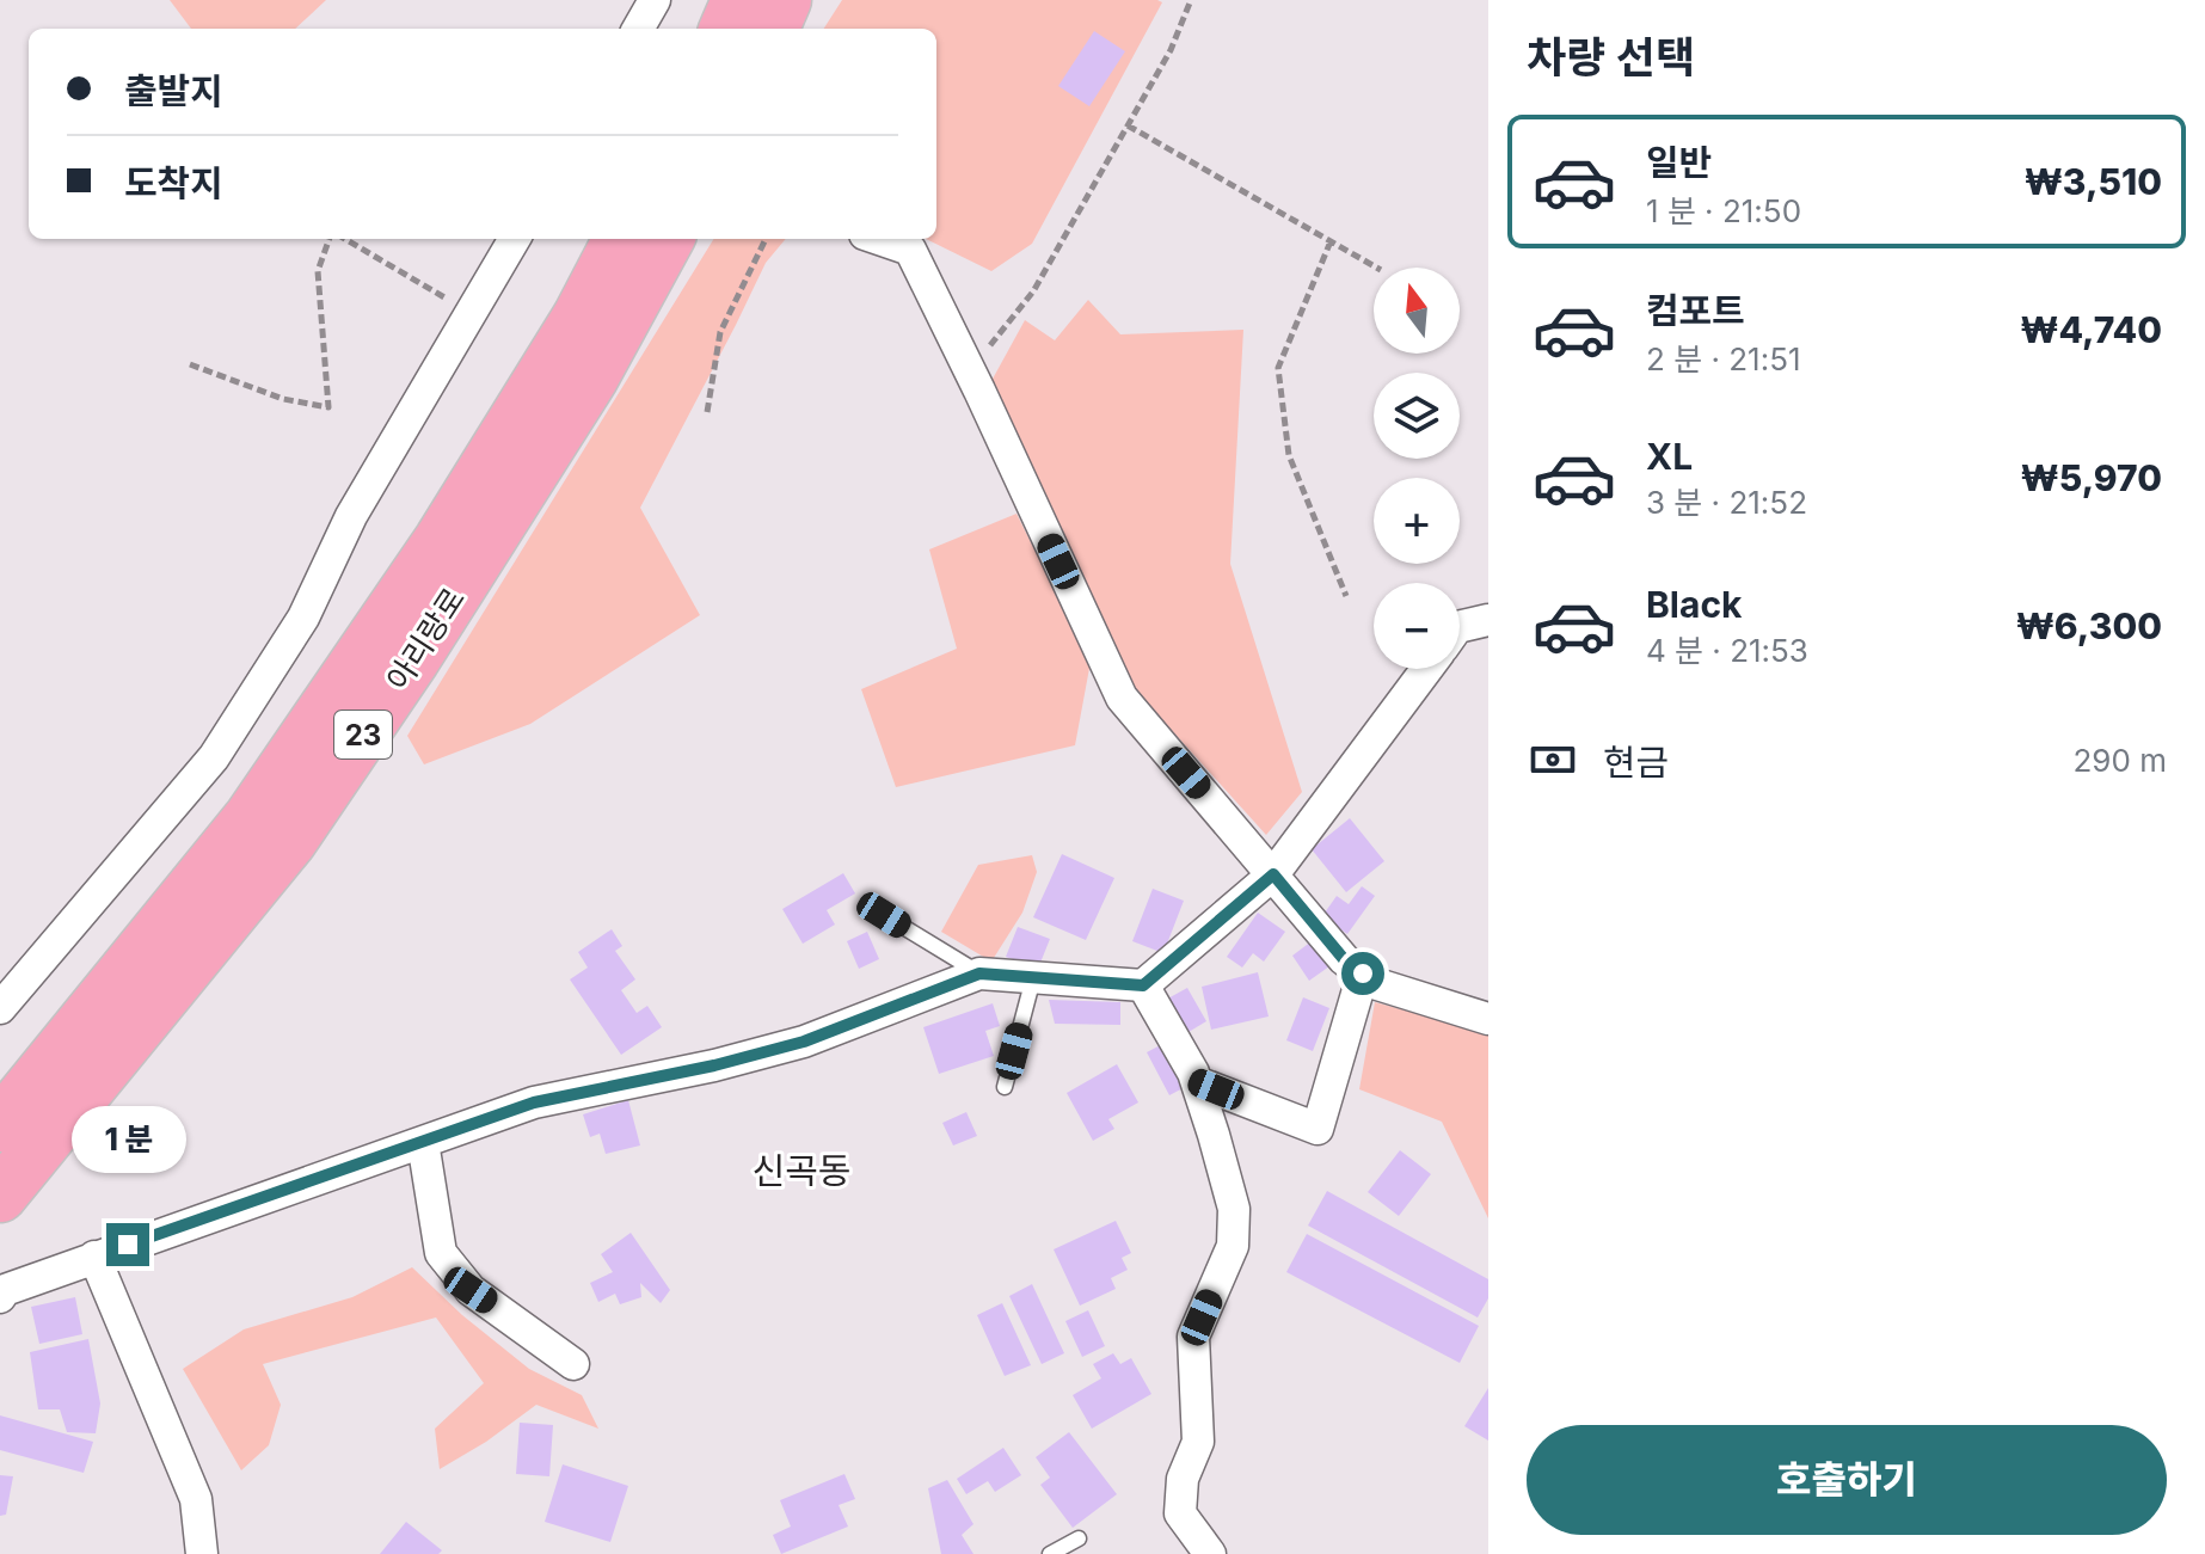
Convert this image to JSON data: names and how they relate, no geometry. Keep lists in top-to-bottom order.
{
  "streets": {
    "highway": ["아리랑로", "23"]
  },
  "districts": ["신곡동"],
  "north": "top",
  "page": {
    "heading": "차량 선택",
    "banner": ["출발지", "도착지"],
    "list": [
      {
        "name": "일반",
        "note": "1 분 · 21:50",
        "value": "₩3,510"
      },
      {
        "name": "컴포트",
        "note": "2 분 · 21:51",
        "value": "₩4,740"
      },
      {
        "name": "XL",
        "note": "3 분 · 21:52",
        "value": "₩5,970"
      },
      {
        "name": "Black",
        "note": "4 분 · 21:53",
        "value": "₩6,300"
      }
    ],
    "map_buttons": ["+", "−"],
    "pay": ["현금", "290 m"],
    "bubble": "1 분",
    "buttons": "호출하기"
  }
}
